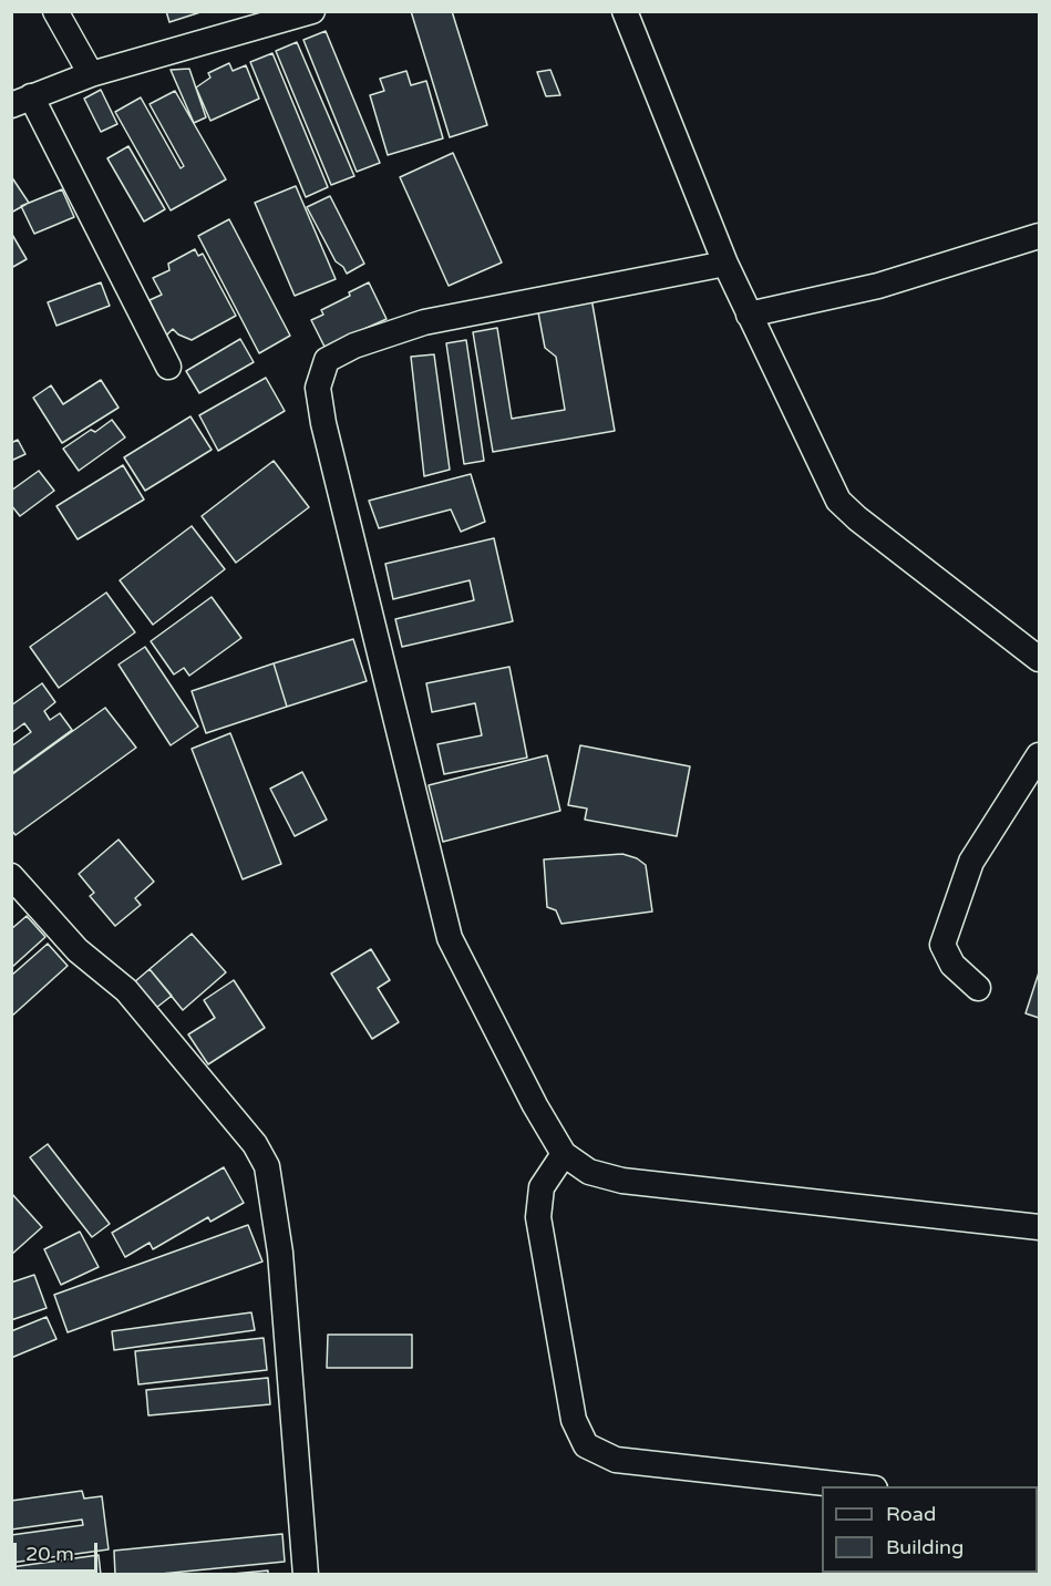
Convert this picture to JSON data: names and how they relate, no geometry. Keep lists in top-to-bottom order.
{
  "legend": ["Road", "Building"],
  "scale_bar": "20 m"
}
